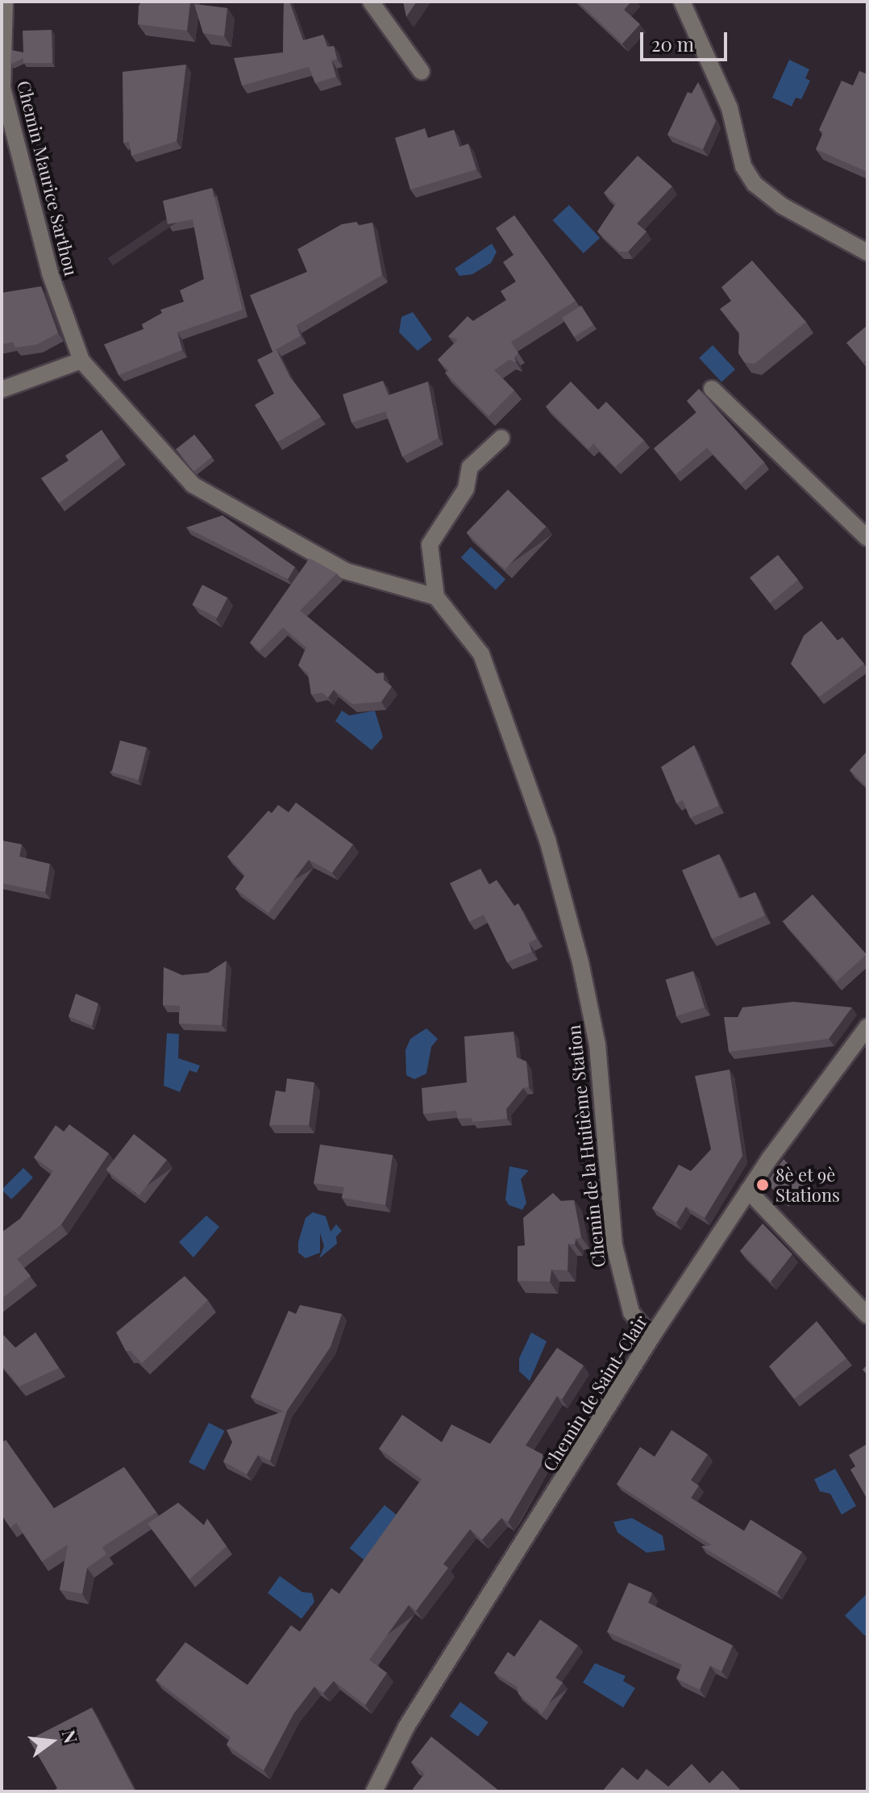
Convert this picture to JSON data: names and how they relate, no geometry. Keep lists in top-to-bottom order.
{
  "streets": {
    "street": ["Chemin Maurice Sarthou", "Chemin de la Huitième Station", "Chemin de Saint-Clair"]
  },
  "crossings": [
    ["Chemin de la Huitième Station", "Chemin de Saint-Clair"]
  ],
  "places": ["8è et 9è Stations"],
  "scale_bar": "20 m",
  "north": "right"
}
